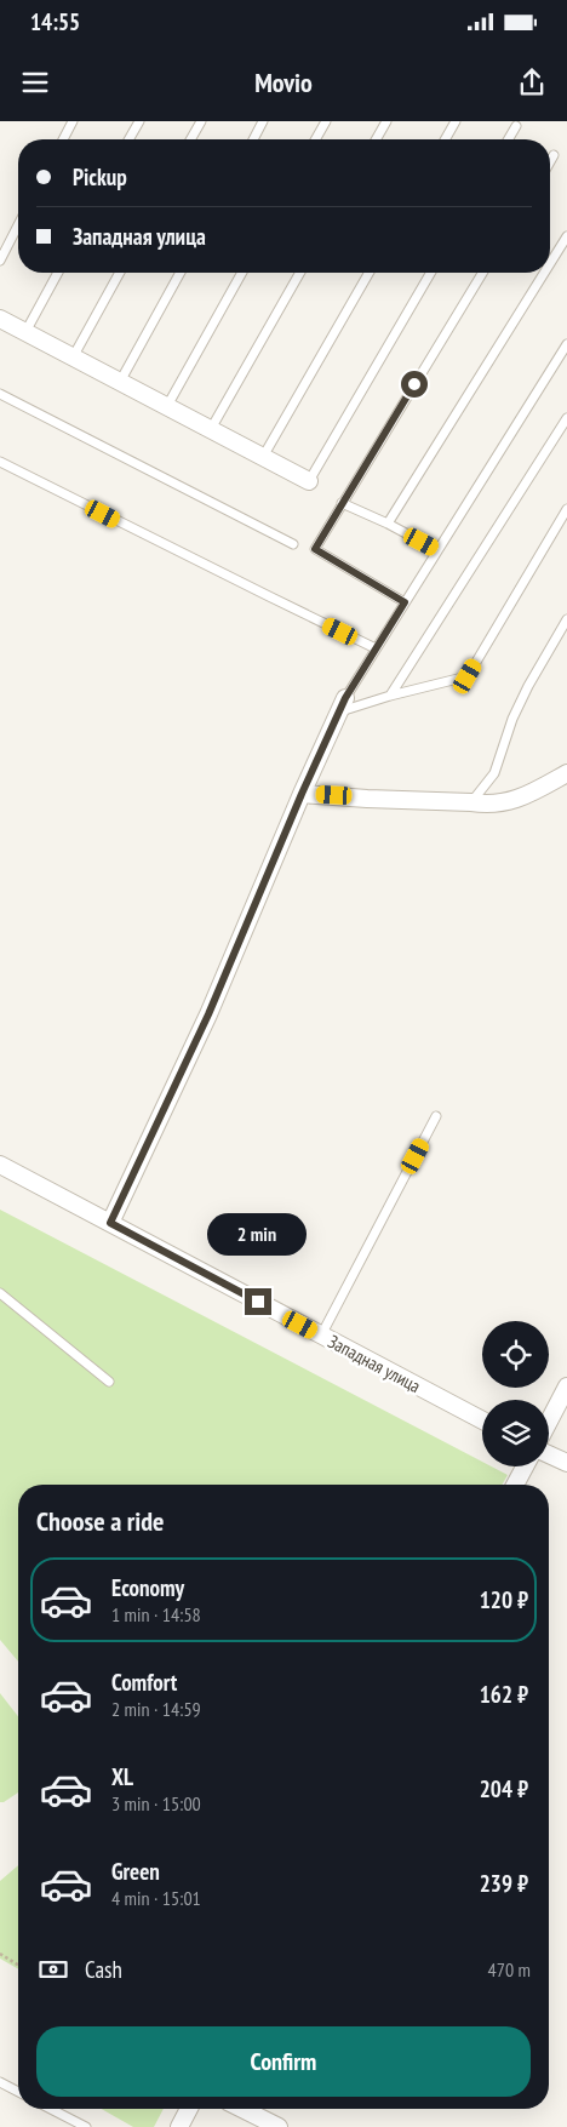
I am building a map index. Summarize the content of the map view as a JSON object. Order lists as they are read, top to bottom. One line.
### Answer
{"streets":{"street":["Западная улица"]},"page":{"status":"14:55","header":"Movio","banner":["Pickup","Западная улица"],"bubble":"2 min","heading":"Choose a ride","list":[{"name":"Economy","note":"1 min · 14:58","value":"120 ₽"},{"name":"Comfort","note":"2 min · 14:59","value":"162 ₽"},{"name":"XL","note":"3 min · 15:00","value":"204 ₽"},{"name":"Green","note":"4 min · 15:01","value":"239 ₽"}],"pay":["Cash","470 m"],"buttons":"Confirm"}}
